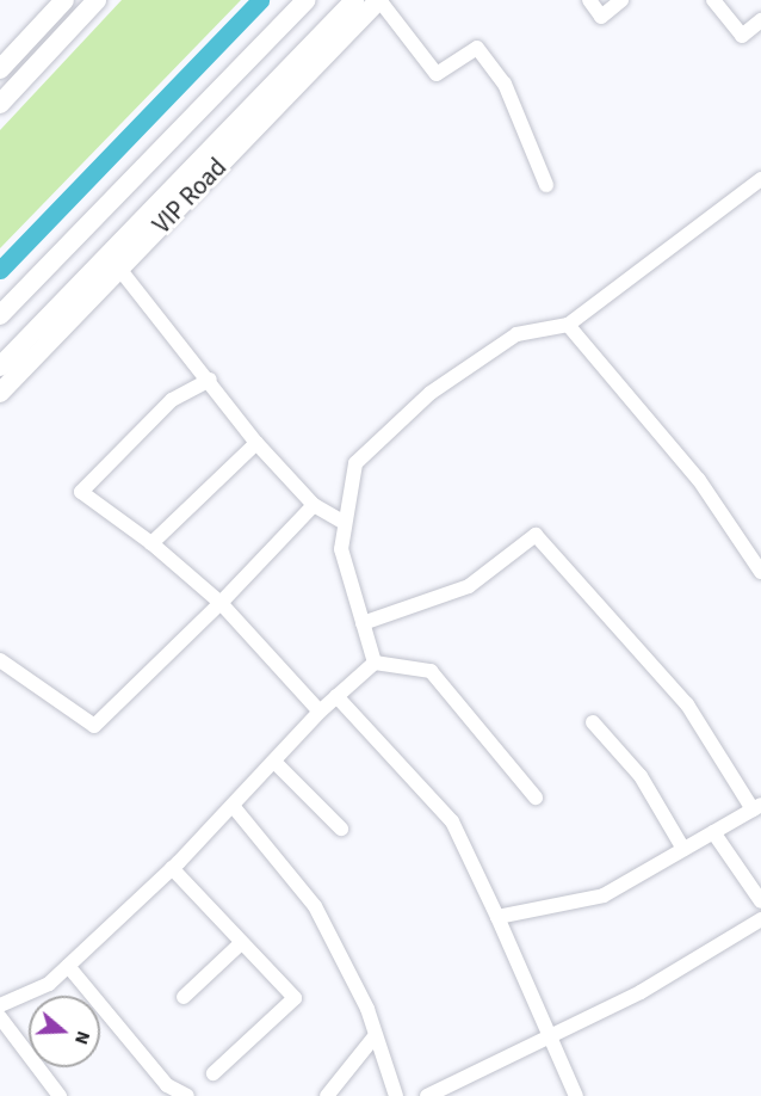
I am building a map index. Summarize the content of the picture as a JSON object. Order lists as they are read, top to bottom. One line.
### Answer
{"streets":{"main road":["VIP Road"]},"north":"right"}
